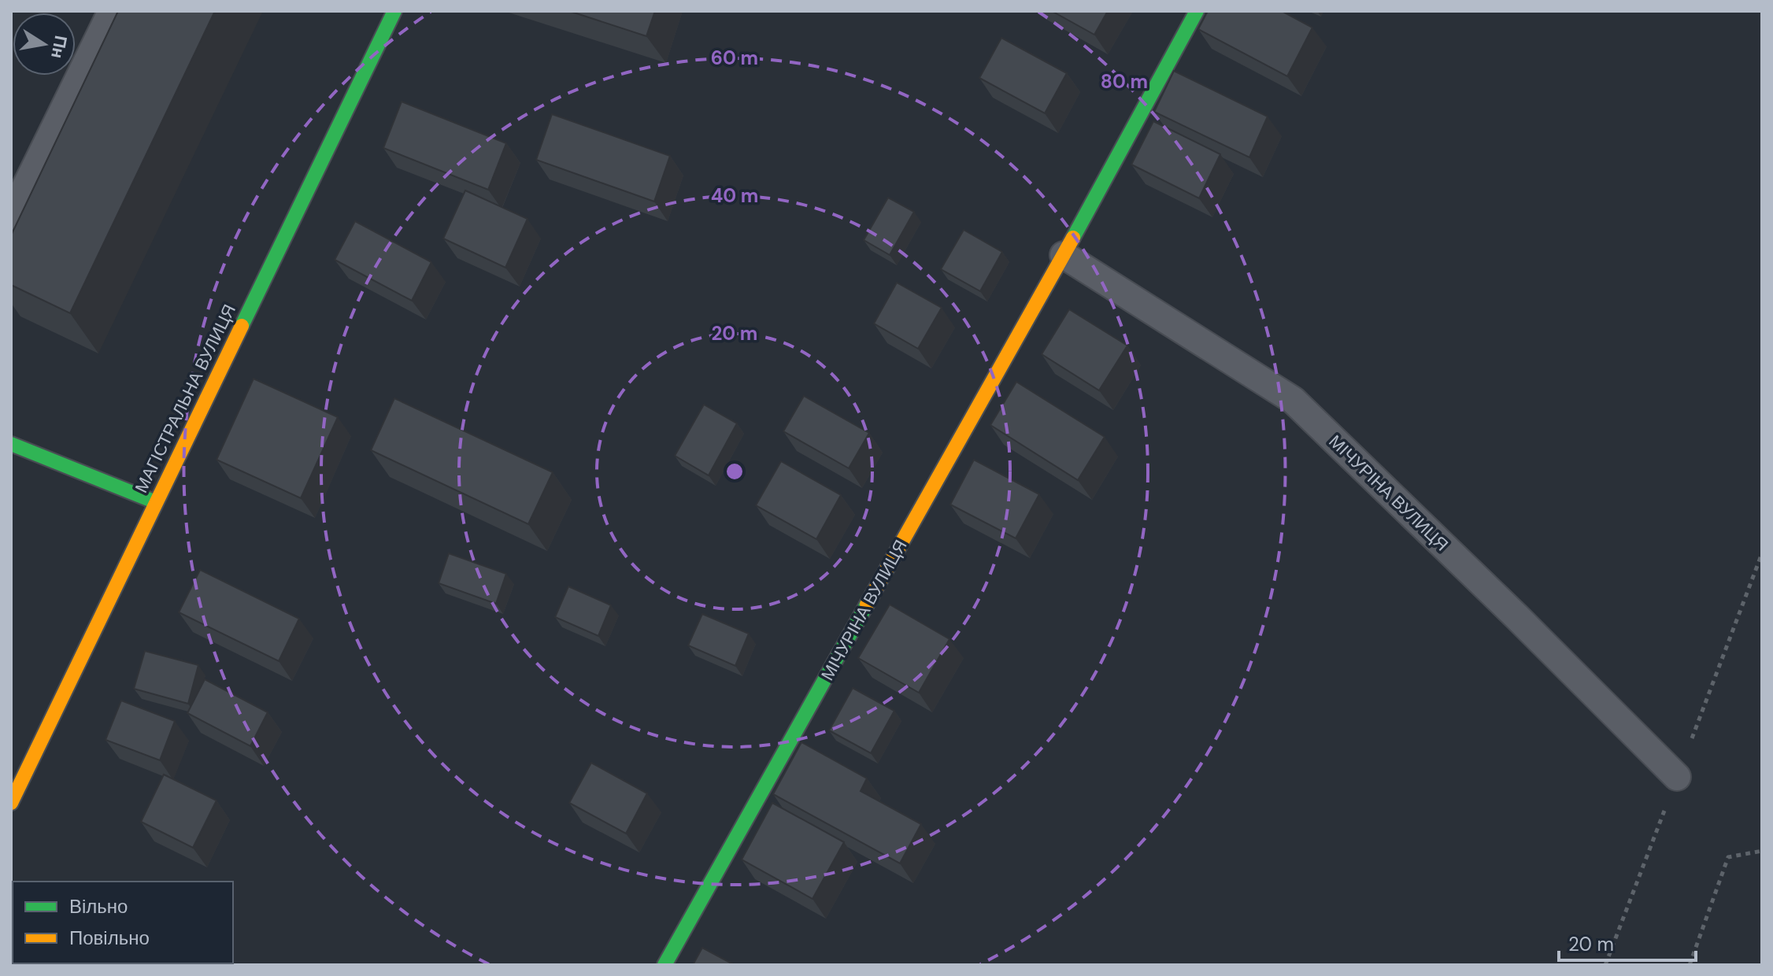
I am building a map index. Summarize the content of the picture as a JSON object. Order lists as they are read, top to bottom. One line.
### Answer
{"streets":{"street":["МАГІСТРАЛЬНА ВУЛИЦЯ","МІЧУРІНА ВУЛИЦЯ"]},"legend":["Вільно","Повільно"],"scale_bar":"20 m","north":"right","rings":["60 m","80 m","40 m","20 m"]}
